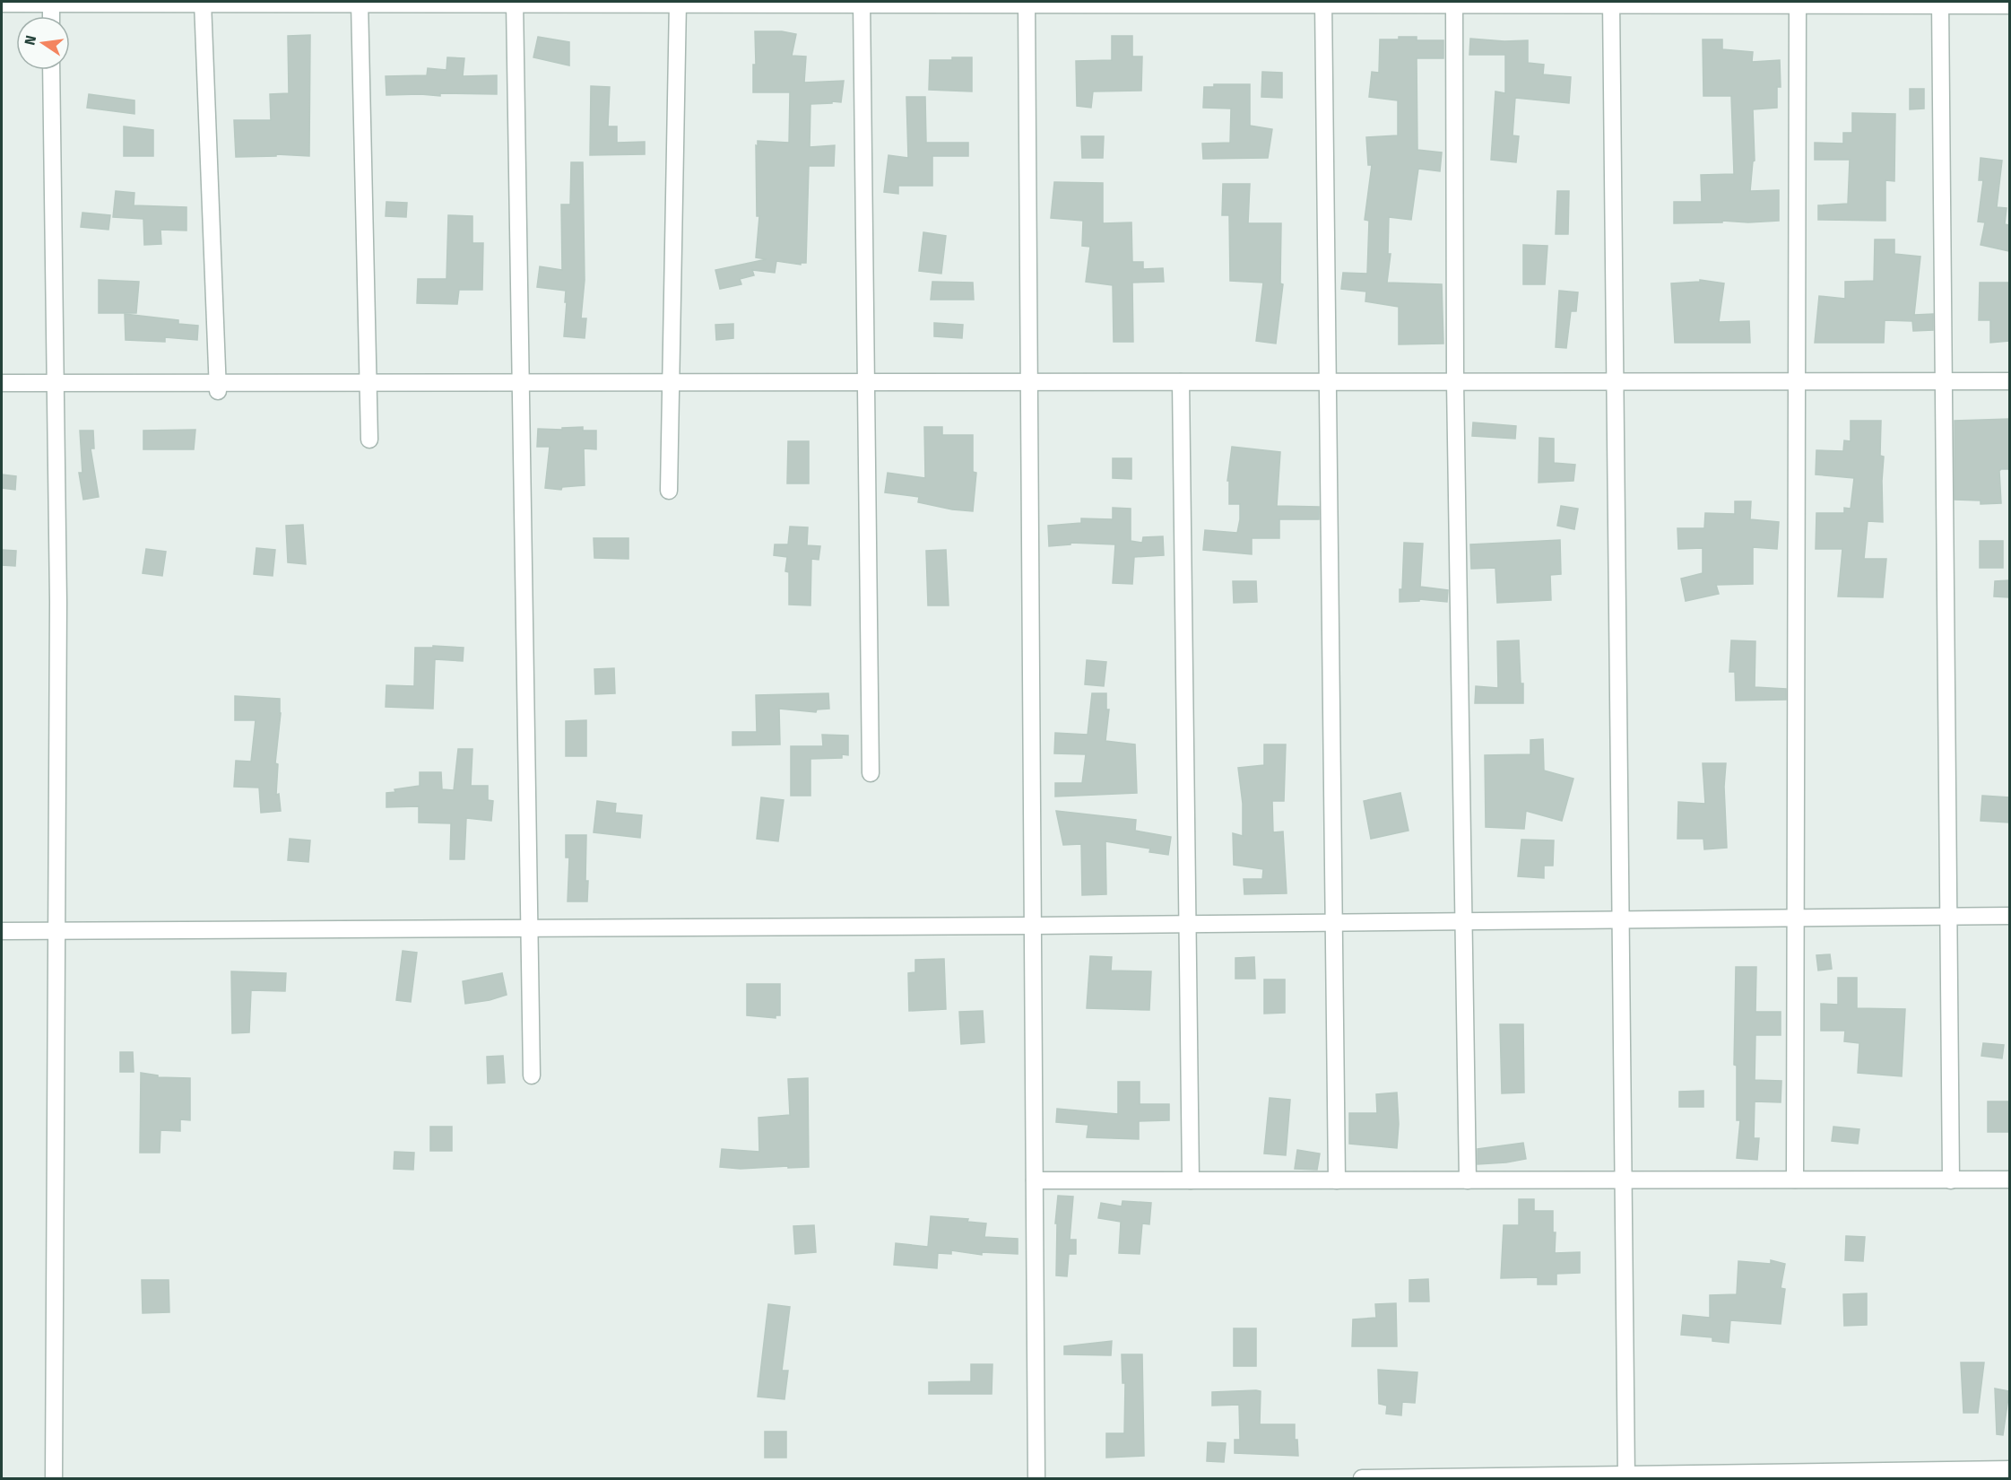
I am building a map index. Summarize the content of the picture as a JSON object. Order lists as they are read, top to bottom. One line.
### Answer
{"north":"left"}
